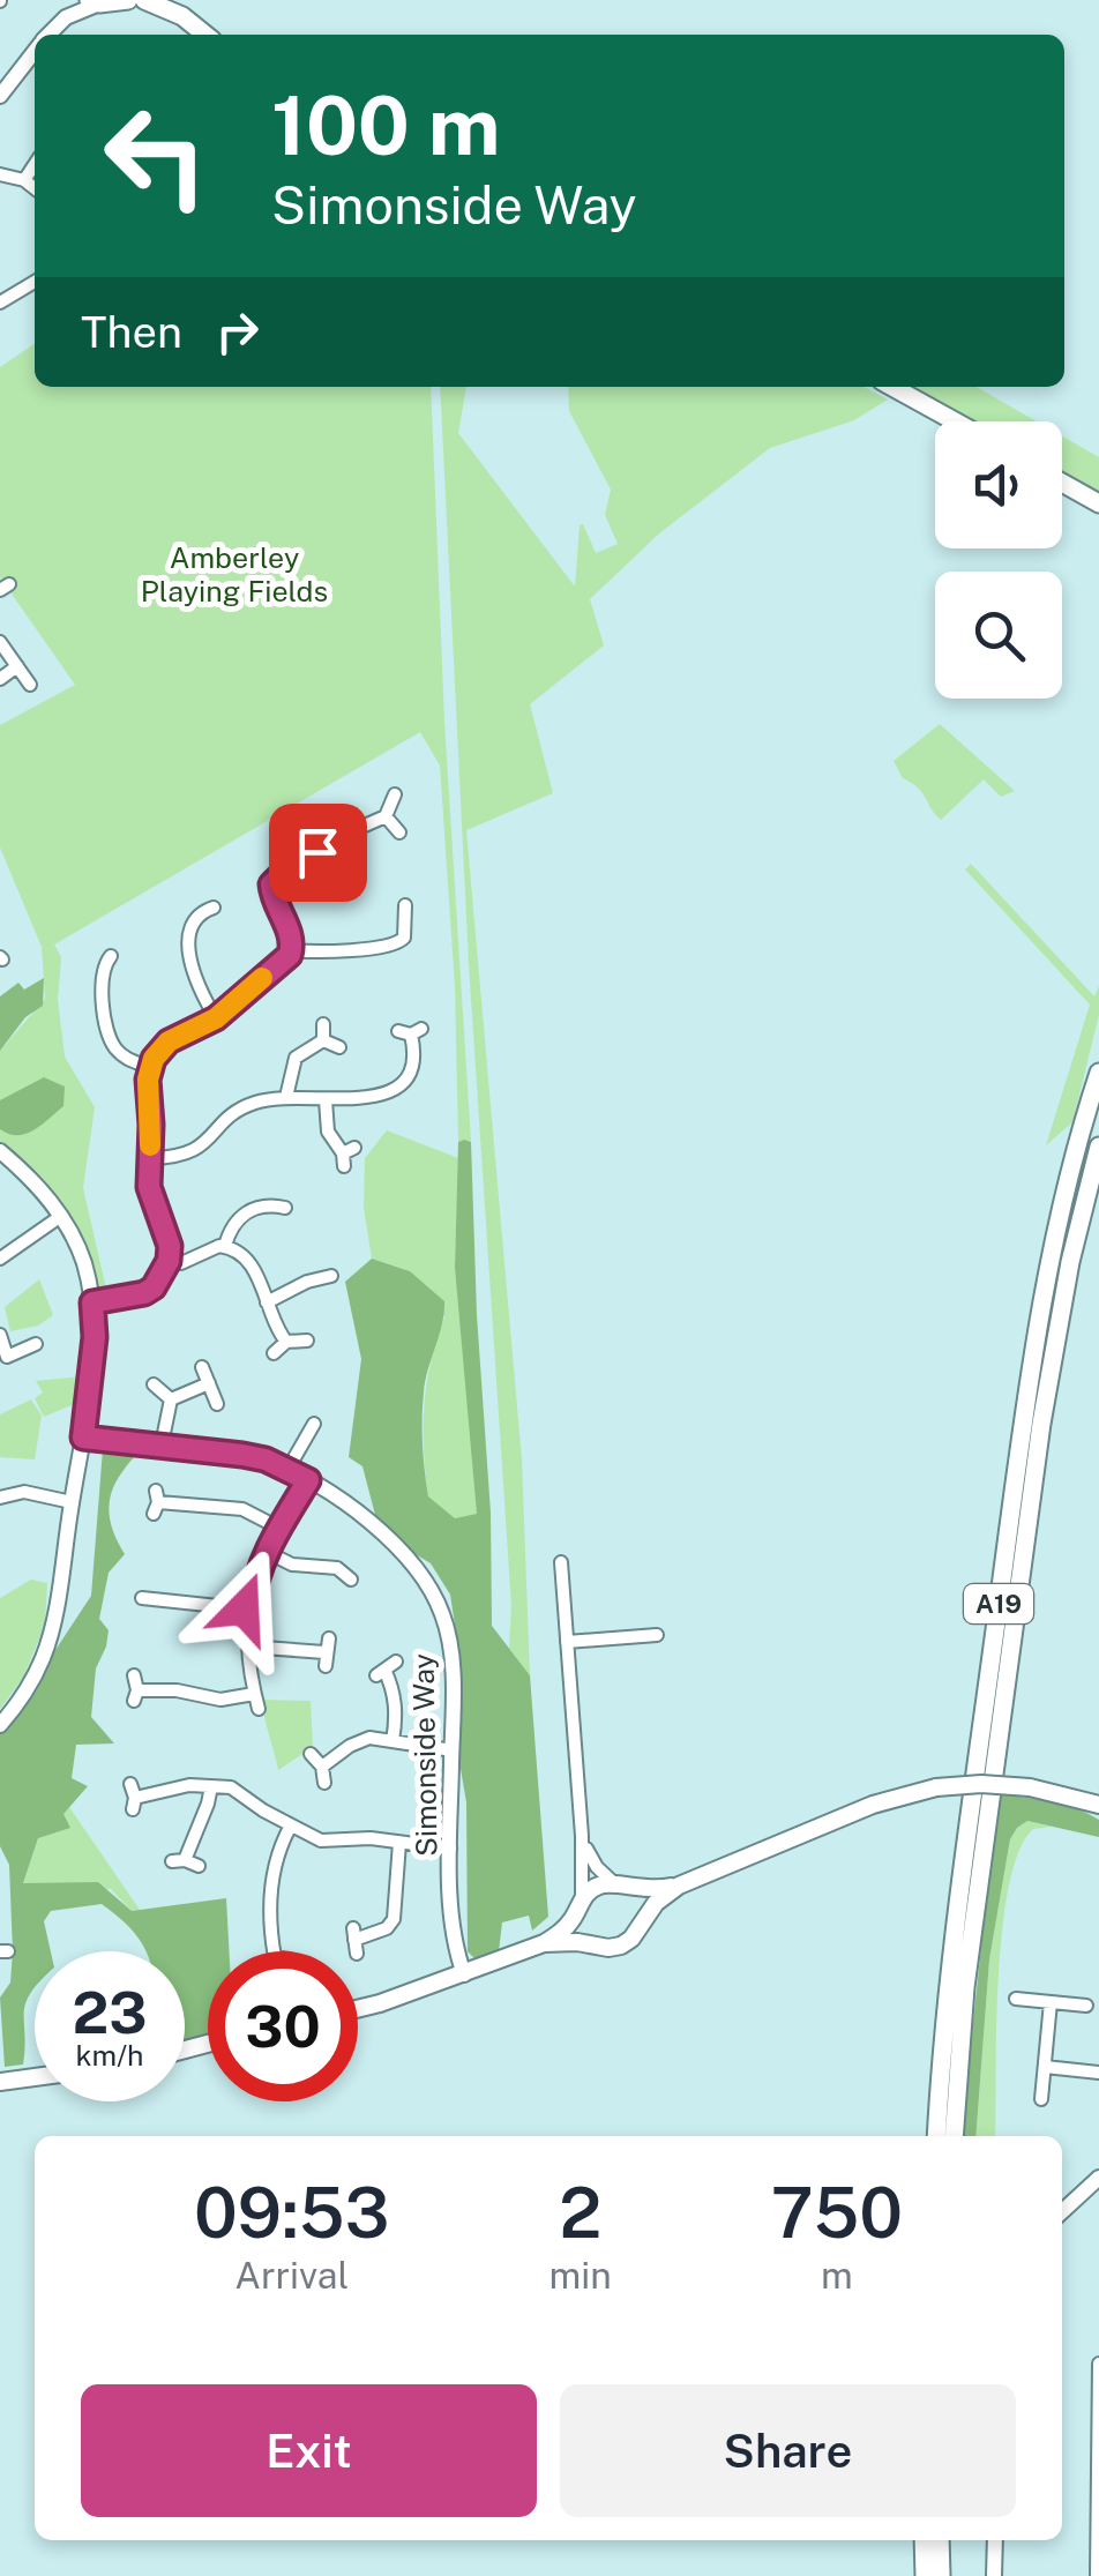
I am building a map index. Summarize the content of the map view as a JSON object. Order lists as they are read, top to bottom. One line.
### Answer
{"streets":{"main road":["A19"],"street":["Simonside Way"]},"parks":["Amberley Playing Fields"],"page":{"turn":["100 m","Simonside Way"],"then":"Then","speed":"23 km/h","limit":"30","eta":["09:53","Arrival","2","min","750","m"],"buttons":["Exit","Share"]}}
